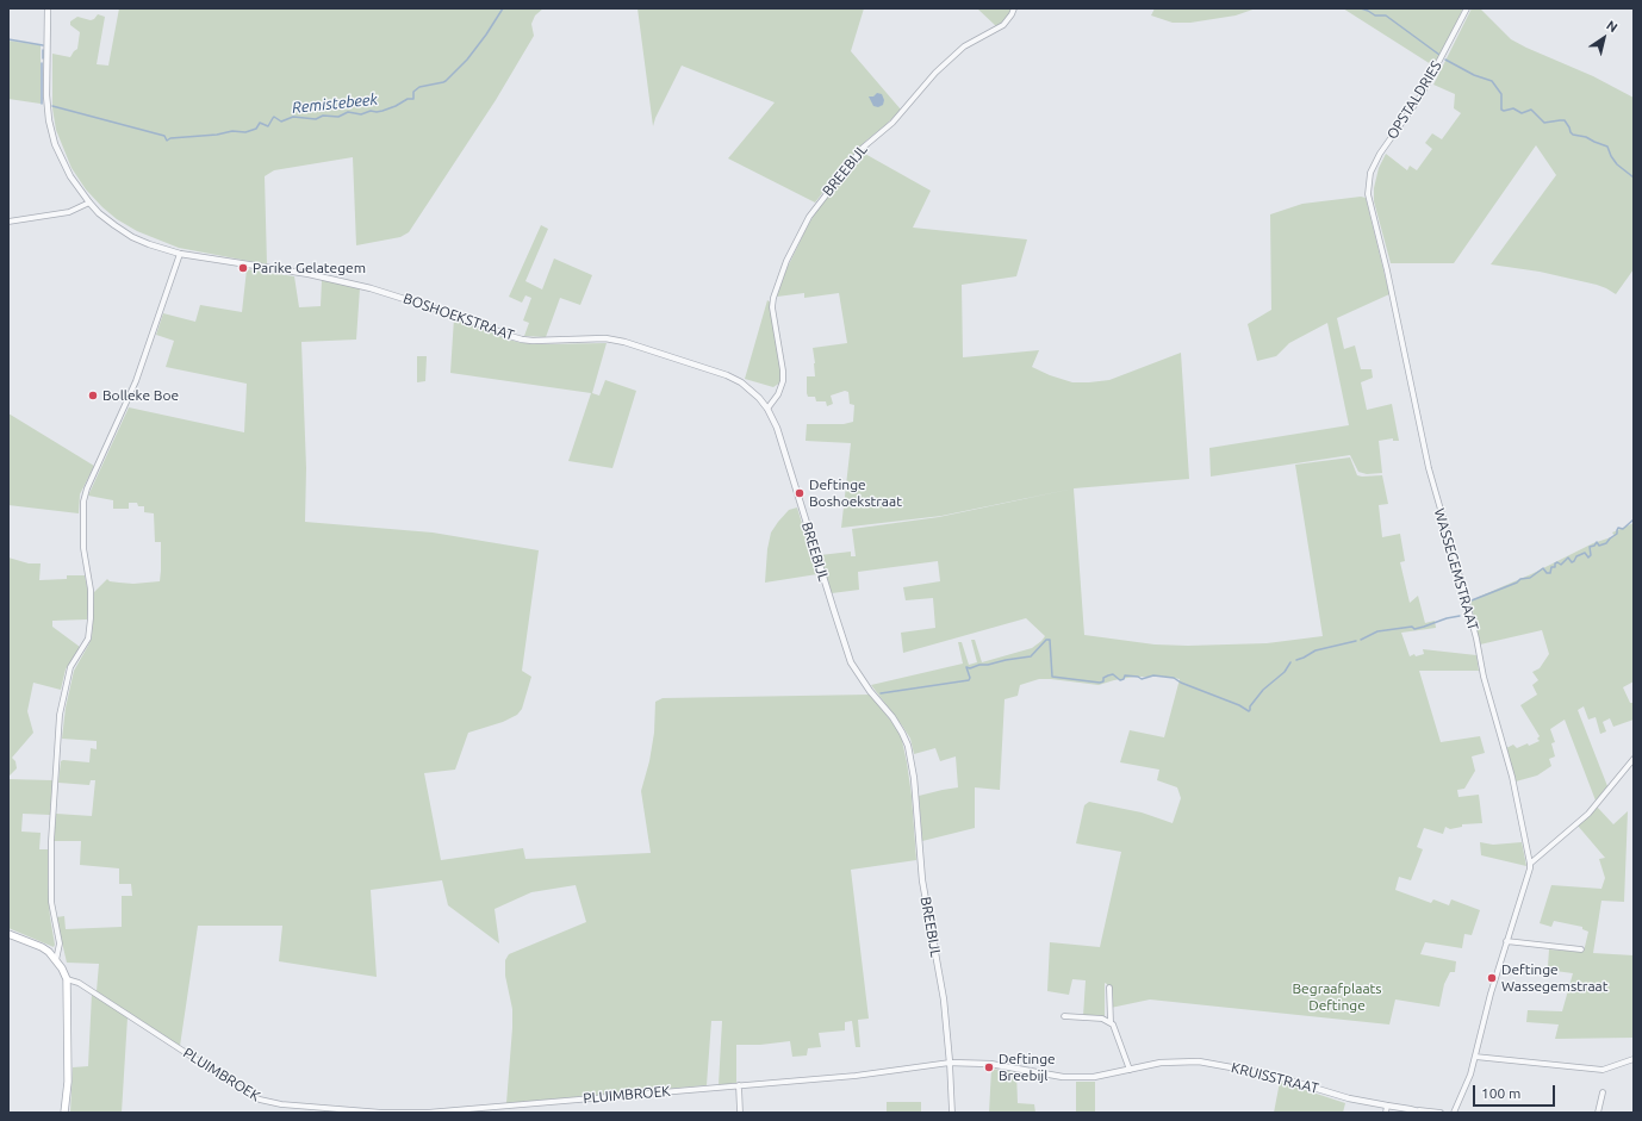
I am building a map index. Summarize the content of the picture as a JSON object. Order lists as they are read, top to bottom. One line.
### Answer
{"streets":{"street":["OPSTALDRIES","BREEBIJL","BOSHOEKSTRAAT","WASSEGEMSTRAAT","PLUIMBROEK","KRUISSTRAAT"]},"crossings":[["OPSTALDRIES","WASSEGEMSTRAAT"],["BREEBIJL","BOSHOEKSTRAAT"],["BREEBIJL","PLUIMBROEK"],["BREEBIJL","KRUISSTRAAT"],["PLUIMBROEK","KRUISSTRAAT"]],"water":["Remistebeek"],"parks":["Begraafplaats Deftinge"],"places":["Parike Gelategem","Bolleke Boe","Deftinge Boshoekstraat","Deftinge Wassegemstraat","Deftinge Breebijl"],"scale_bar":"100 m","north":"top right"}
